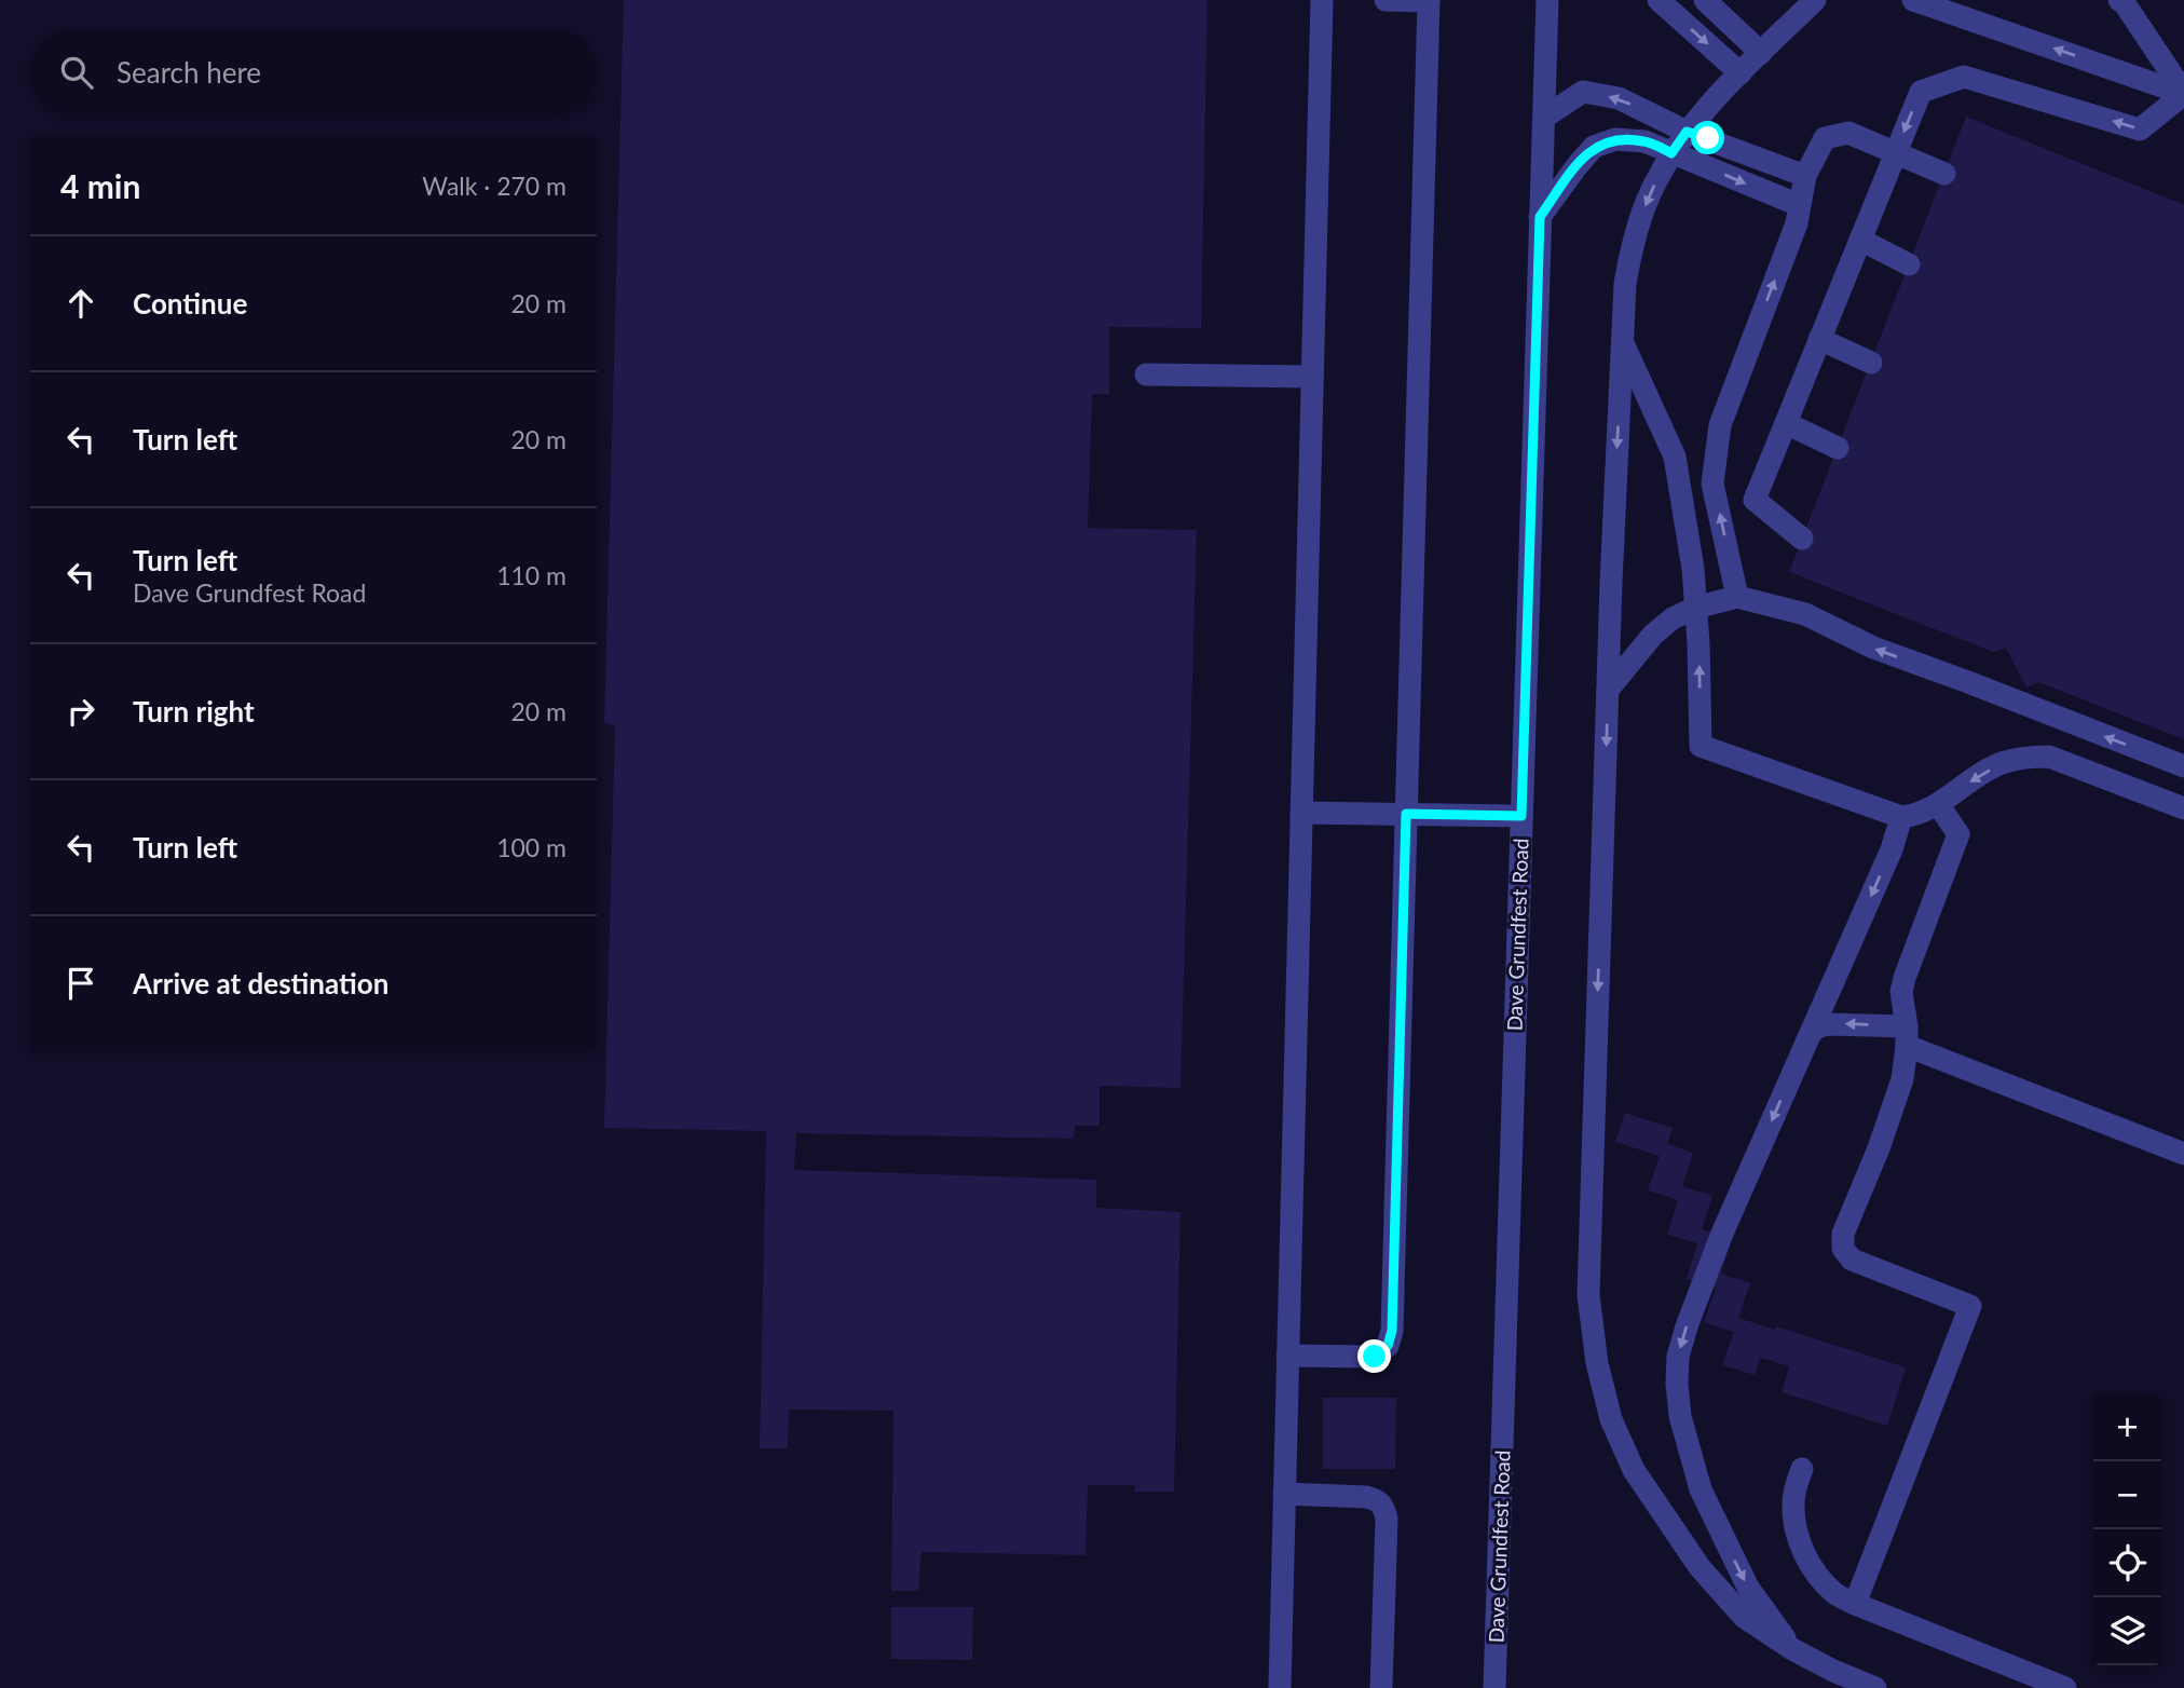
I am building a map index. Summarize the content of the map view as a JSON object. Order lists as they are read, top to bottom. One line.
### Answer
{"streets":{"street":["Dave Grundfest Road"]},"page":{"search":"Search here","heading":["4 min","Walk · 270 m"],"list":[["Continue","20 m"],["Turn left","20 m"],["Turn left","Dave Grundfest Road","110 m"],["Turn right","20 m"],["Turn left","100 m"],"Arrive at destination"],"map_buttons":["+","−"]}}
